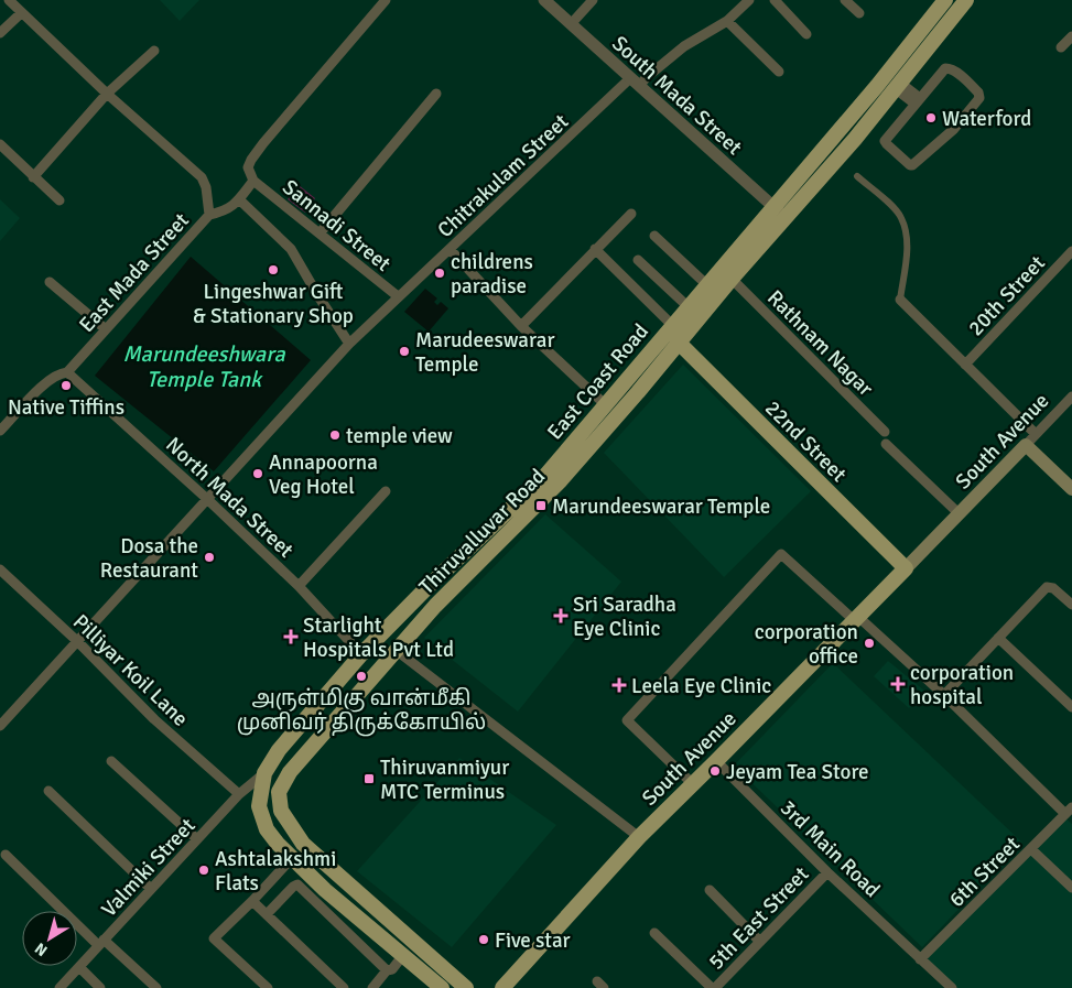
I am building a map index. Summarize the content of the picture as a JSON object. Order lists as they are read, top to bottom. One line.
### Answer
{"streets":{"main road":["East Coast Road","22nd Street","South Avenue","Thiruvalluvar Road"],"street":["South Mada Street","Chitrakulam Street","Sannadi Street","East Mada Street","20th Street","Rathnam Nagar","North Mada Street","Pilliyar Koil Lane","3rd Main Road","Valmiki Street","6th Street","5th East Street"]},"crossings":[["South Mada Street","Chitrakulam Street"],["South Mada Street","East Coast Road"],["Chitrakulam Street","Sannadi Street"],["Chitrakulam Street","North Mada Street"],["Chitrakulam Street","Pilliyar Koil Lane"],["Sannadi Street","East Mada Street"],["East Mada Street","North Mada Street"],["Rathnam Nagar","East Coast Road"],["East Coast Road","22nd Street"],["East Coast Road","North Mada Street"],["East Coast Road","Thiruvalluvar Road"],["East Coast Road","Valmiki Street"],["22nd Street","South Avenue"],["22nd Street","Thiruvalluvar Road"],["South Avenue","3rd Main Road"],["Pilliyar Koil Lane","Valmiki Street"],["3rd Main Road","6th Street"],["3rd Main Road","5th East Street"]],"water":["Marundeeshwara Temple Tank"],"places":{"other":["Waterford","Lingeshwar Gift & Stationary Shop","childrens paradise","Marudeeswarar Temple","Native Tiffins","temple view","Annapoorna Veg Hotel","Dosa the Restaurant","corporation office","அருள்மிகு வான்மீகி முனிவர் திருக்கோயில்","Jeyam Tea Store","Ashtalakshmi Flats","Five star"],"transit":["Marundeeswarar Temple","Thiruvanmiyur MTC Terminus"],"health":["Sri Saradha Eye Clinic","Starlight Hospitals Pvt Ltd","corporation hospital","Leela Eye Clinic"]},"north":"bottom left"}
